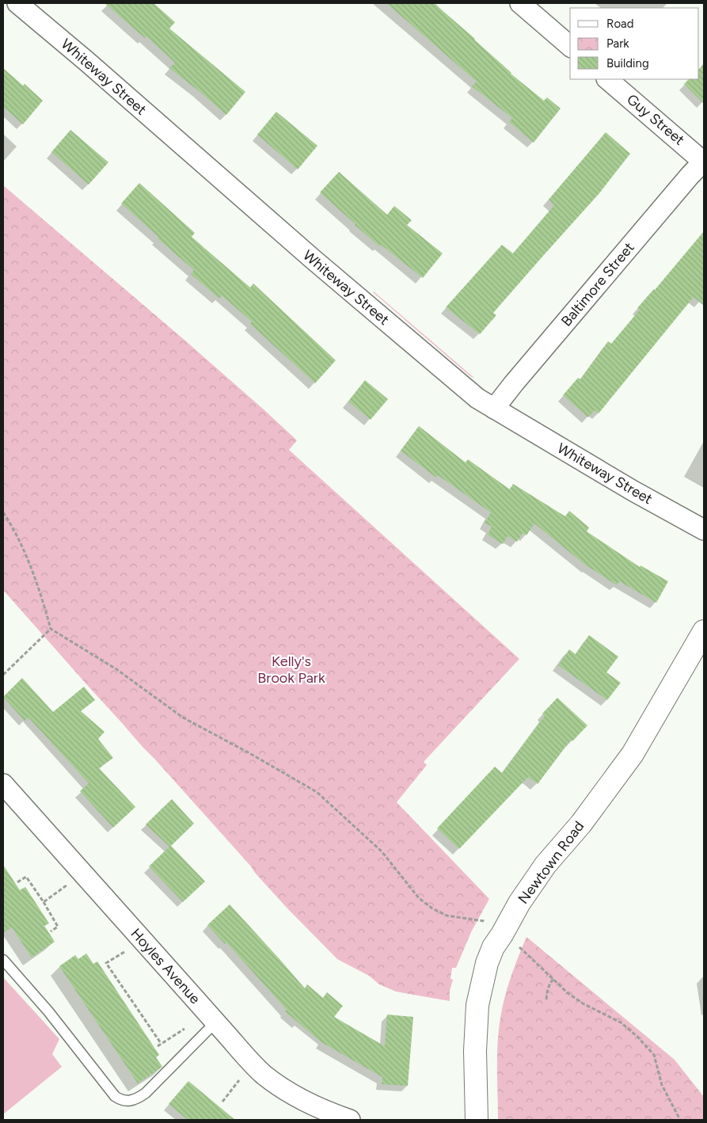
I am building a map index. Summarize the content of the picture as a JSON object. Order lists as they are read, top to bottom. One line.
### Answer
{"streets":{"street":["Whiteway Street","Guy Street","Baltimore Street","Newtown Road","Hoyles Avenue"]},"crossings":[["Whiteway Street","Baltimore Street"],["Guy Street","Baltimore Street"]],"parks":["Kelly's Brook Park"],"legend":["Road","Park","Building"]}
